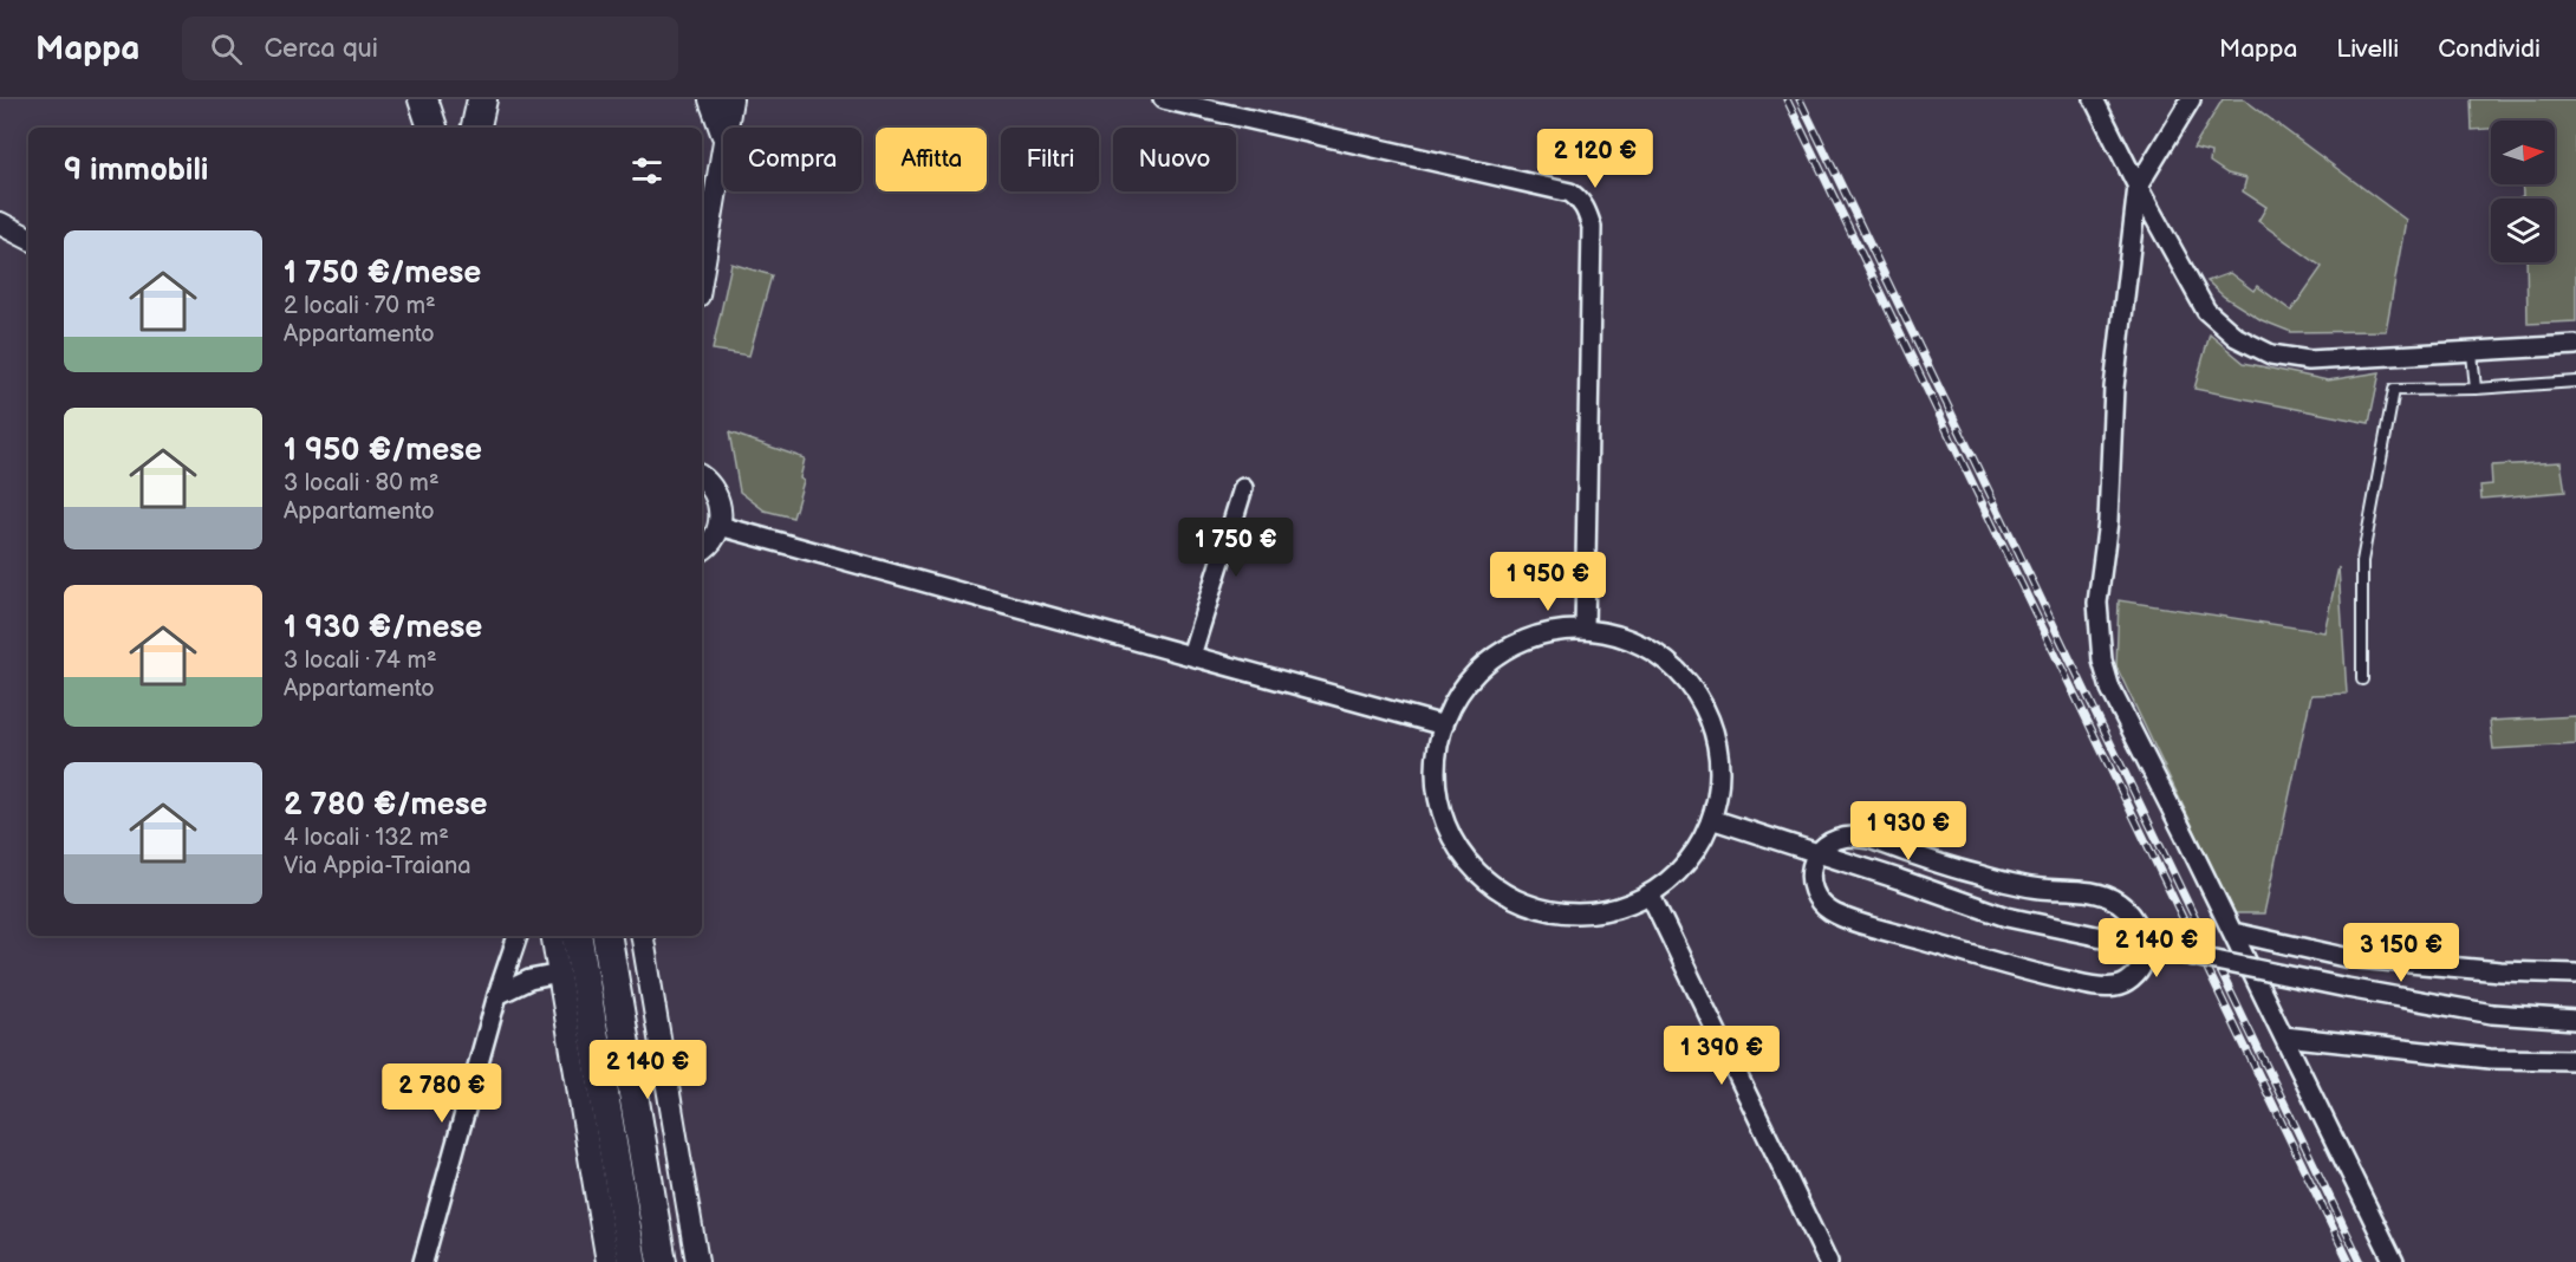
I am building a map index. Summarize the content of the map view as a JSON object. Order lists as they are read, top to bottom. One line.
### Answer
{"north":"right","page":{"header":"Mappa","search":"Cerca qui","nav":["Mappa","Livelli","Condividi"],"chip":["Compra","Affitta","Filtri","Nuovo"],"heading":"9 immobili","price":["2 120 €","1 750 €","1 950 €","1 930 €","2 140 €","3 150 €","1 390 €","2 140 €","2 780 €"],"list":[{"name":"1 750 €/mese","note":"2 locali · 70 m² · Appartamento"},{"name":"1 950 €/mese","note":"3 locali · 80 m² · Appartamento"},{"name":"1 930 €/mese","note":"3 locali · 74 m² · Appartamento"},{"name":"2 780 €/mese","note":"4 locali · 132 m² · Via Appia-Traiana"}]}}
